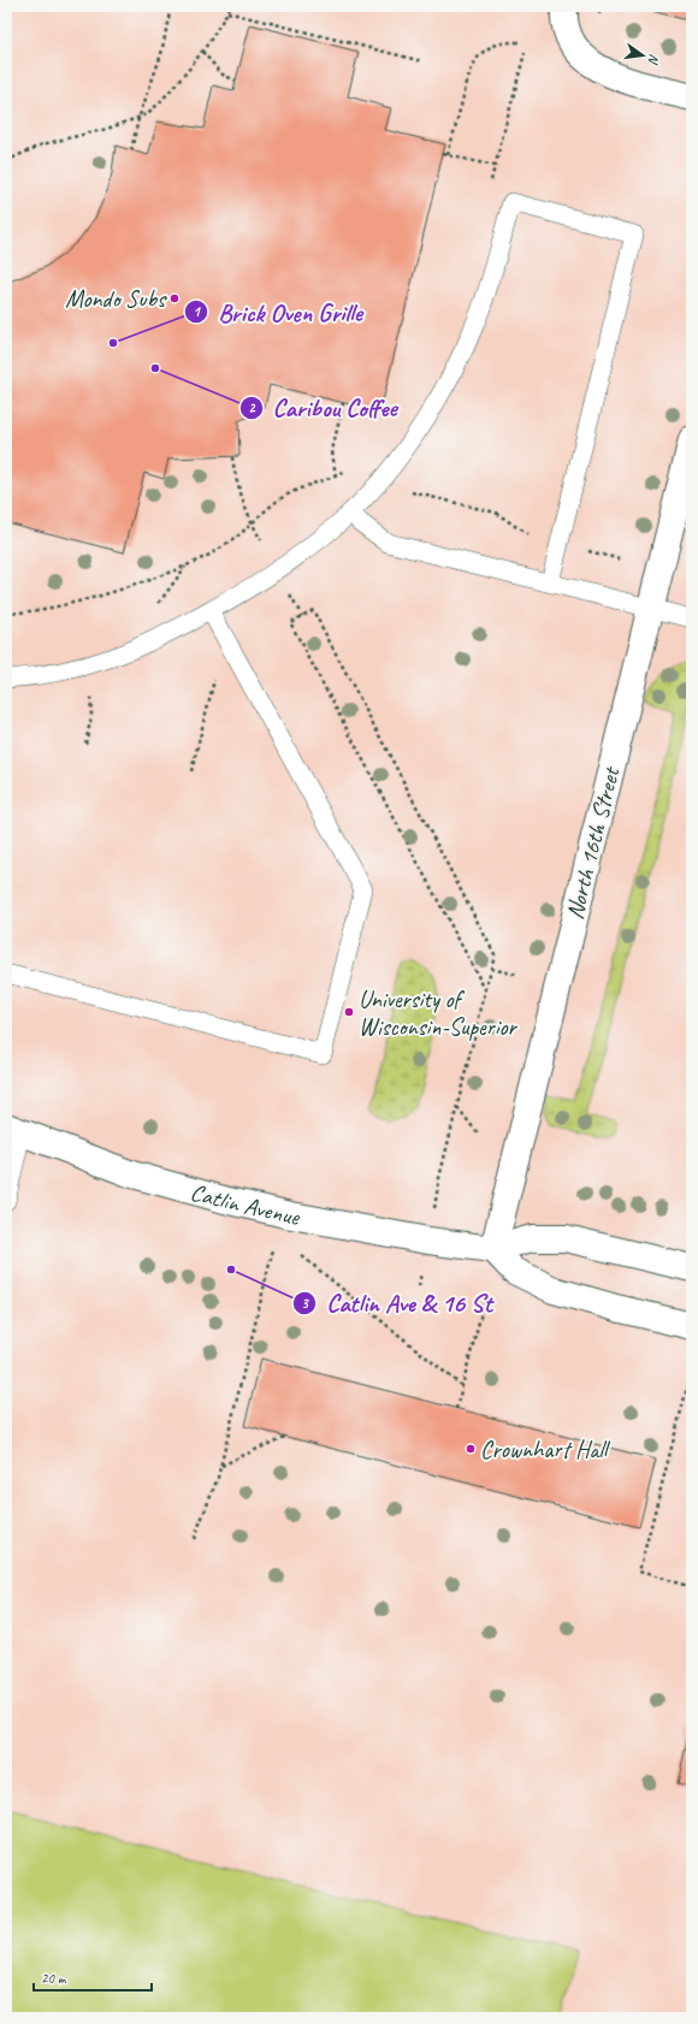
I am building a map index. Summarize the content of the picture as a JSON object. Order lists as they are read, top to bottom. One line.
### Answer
{"streets":{"street":["North 16th Street","Catlin Avenue"]},"crossings":[["North 16th Street","Catlin Avenue"]],"places":["Mondo Subs","Brick Oven Grille","Caribou Coffee","University of Wisconsin-Superior","Catlin Ave & 16 St","Crownhart Hall"],"scale_bar":"20 m","north":"right"}
